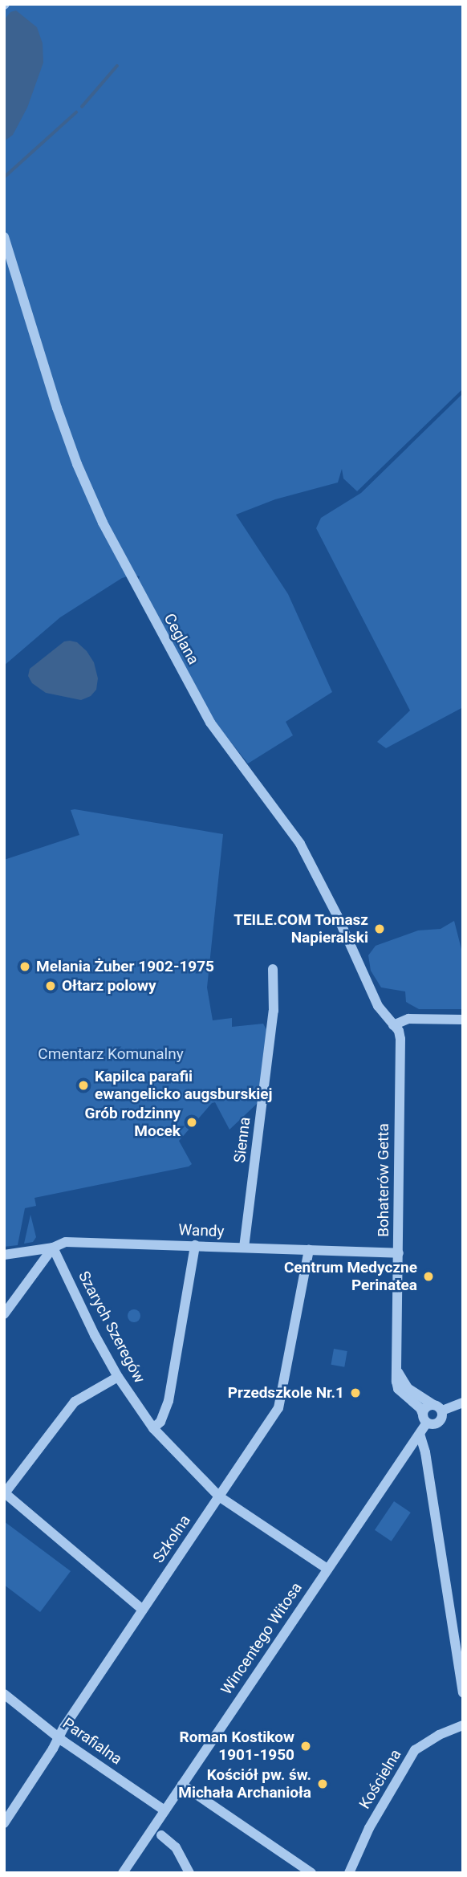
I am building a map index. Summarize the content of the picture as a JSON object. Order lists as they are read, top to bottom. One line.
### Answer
{"streets":{"street":["Ceglana","Sienna","Bohaterów Getta","Wandy","Szarych Szeregów","Szkolna","Wincentego Witosa","Parafialna","Kościelna"]},"crossings":[["Ceglana","Bohaterów Getta"],["Sienna","Wandy"],["Bohaterów Getta","Wandy"],["Bohaterów Getta","Wincentego Witosa"],["Wandy","Szarych Szeregów"],["Wandy","Szkolna"],["Szarych Szeregów","Szkolna"],["Szarych Szeregów","Wincentego Witosa"],["Szkolna","Parafialna"],["Wincentego Witosa","Parafialna"]],"parks":["Cmentarz Komunalny"],"places":["TEILE.COM Tomasz Napieralski","Melania Żuber 1902-1975","Ołtarz polowy","Kapilca parafii ewangelicko augsburskiej","Grób rodzinny Mocek","Centrum Medyczne Perinatea","Przedszkole Nr.1","Roman Kostikow 1901-1950","Kościół pw. św. Michała Archanioła"]}
